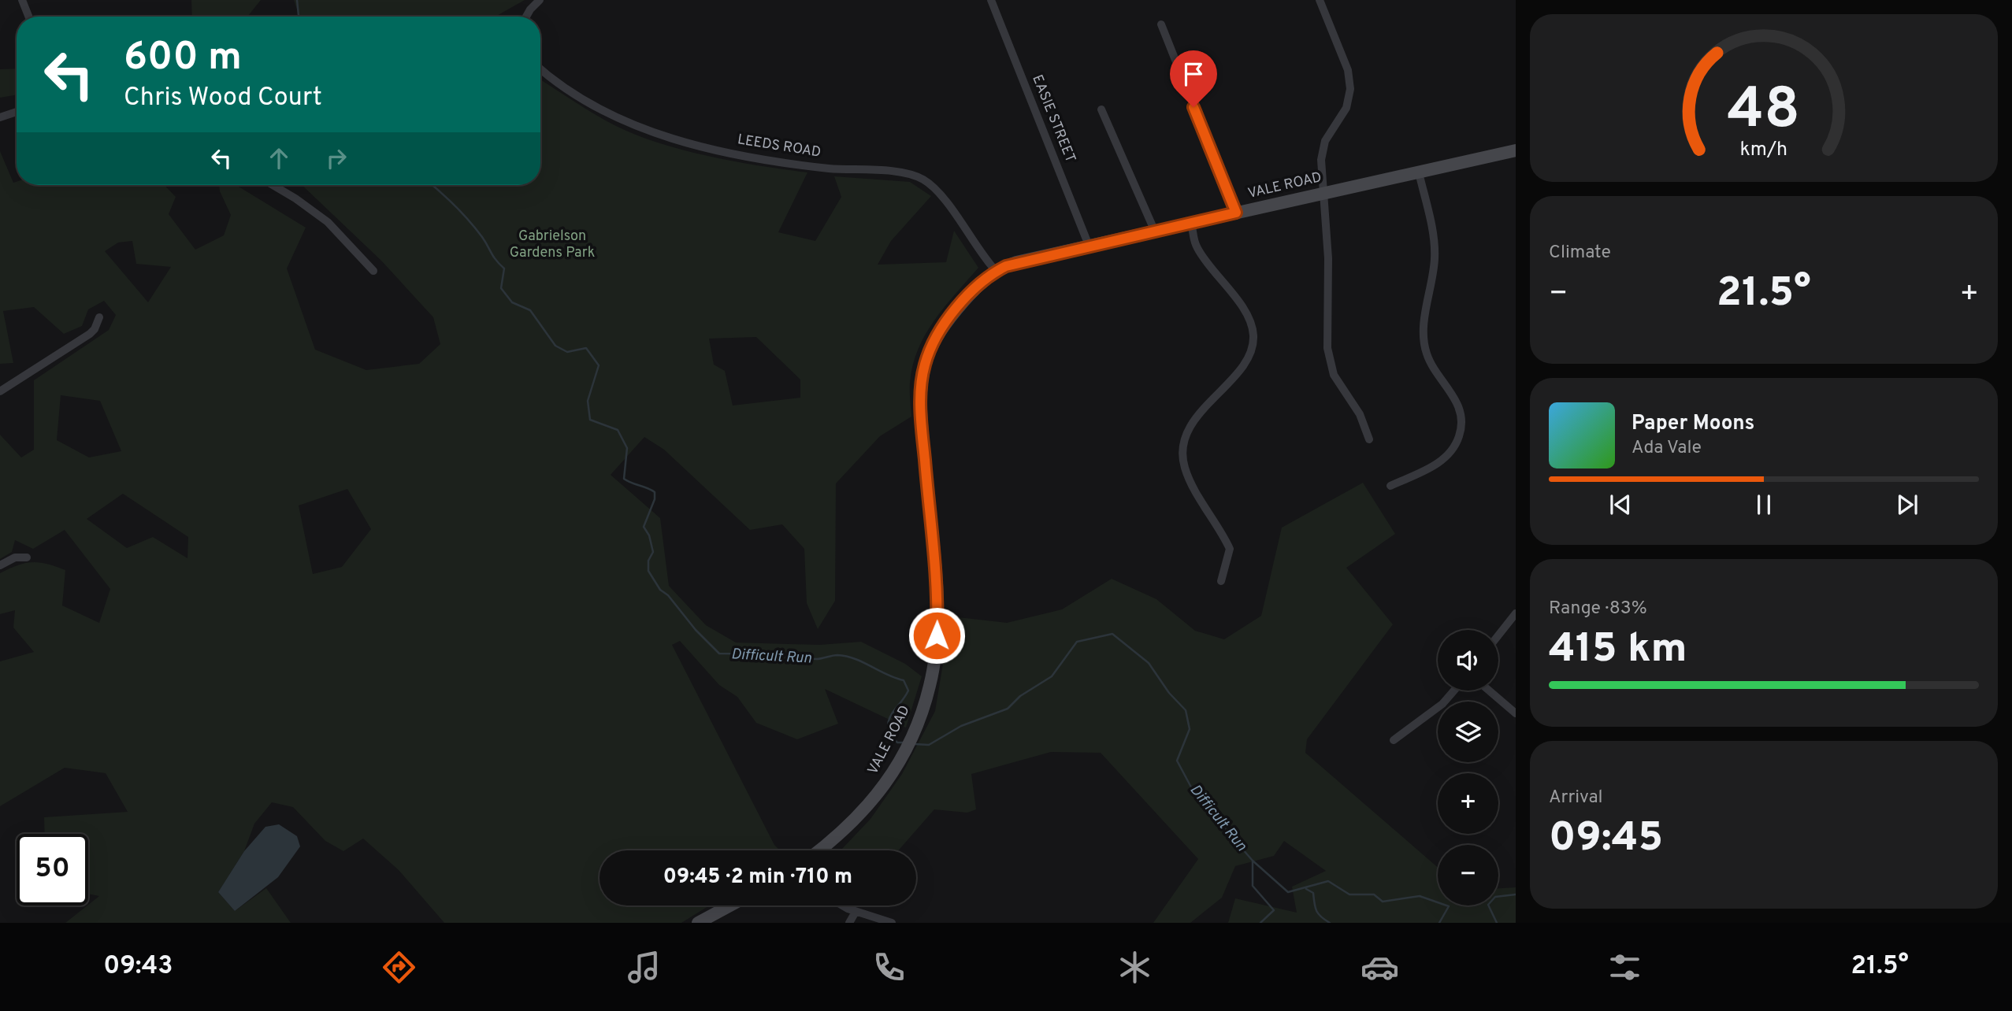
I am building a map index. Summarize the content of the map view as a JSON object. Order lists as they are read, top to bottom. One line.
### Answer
{"streets":{"main road":["VALE ROAD"],"street":["EASIE STREET","LEEDS ROAD"]},"crossings":[["EASIE STREET","VALE ROAD"],["LEEDS ROAD","VALE ROAD"]],"water":["Difficult Run"],"parks":["Gabrielson Gardens Park"],"page":{"turn":["600 m","Chris Wood Court"],"tile":["Climate",["Range · 83%","415 km"],["Arrival","09:45"]],"heat":["−","21.5°","+"],"song":["Paper Moons","Ada Vale"],"map_buttons":["+","−"],"limit":"50","trip":"09:45 · 2 min · 710 m","tabs":["09:43","21.5°"],"gauge":["48","km/h"]}}
